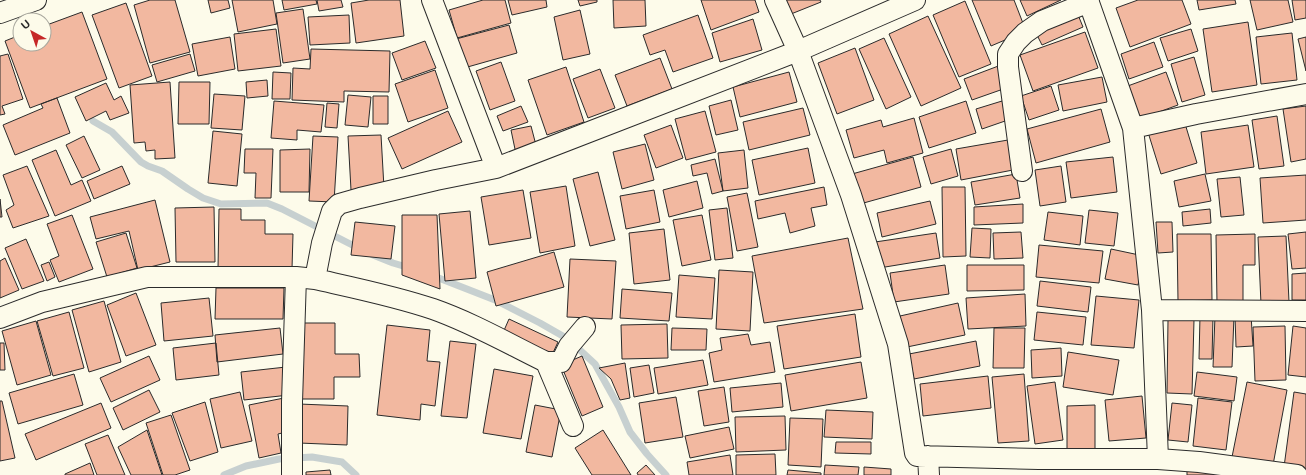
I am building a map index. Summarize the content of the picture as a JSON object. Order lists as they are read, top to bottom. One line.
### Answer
{"north":"top left"}
